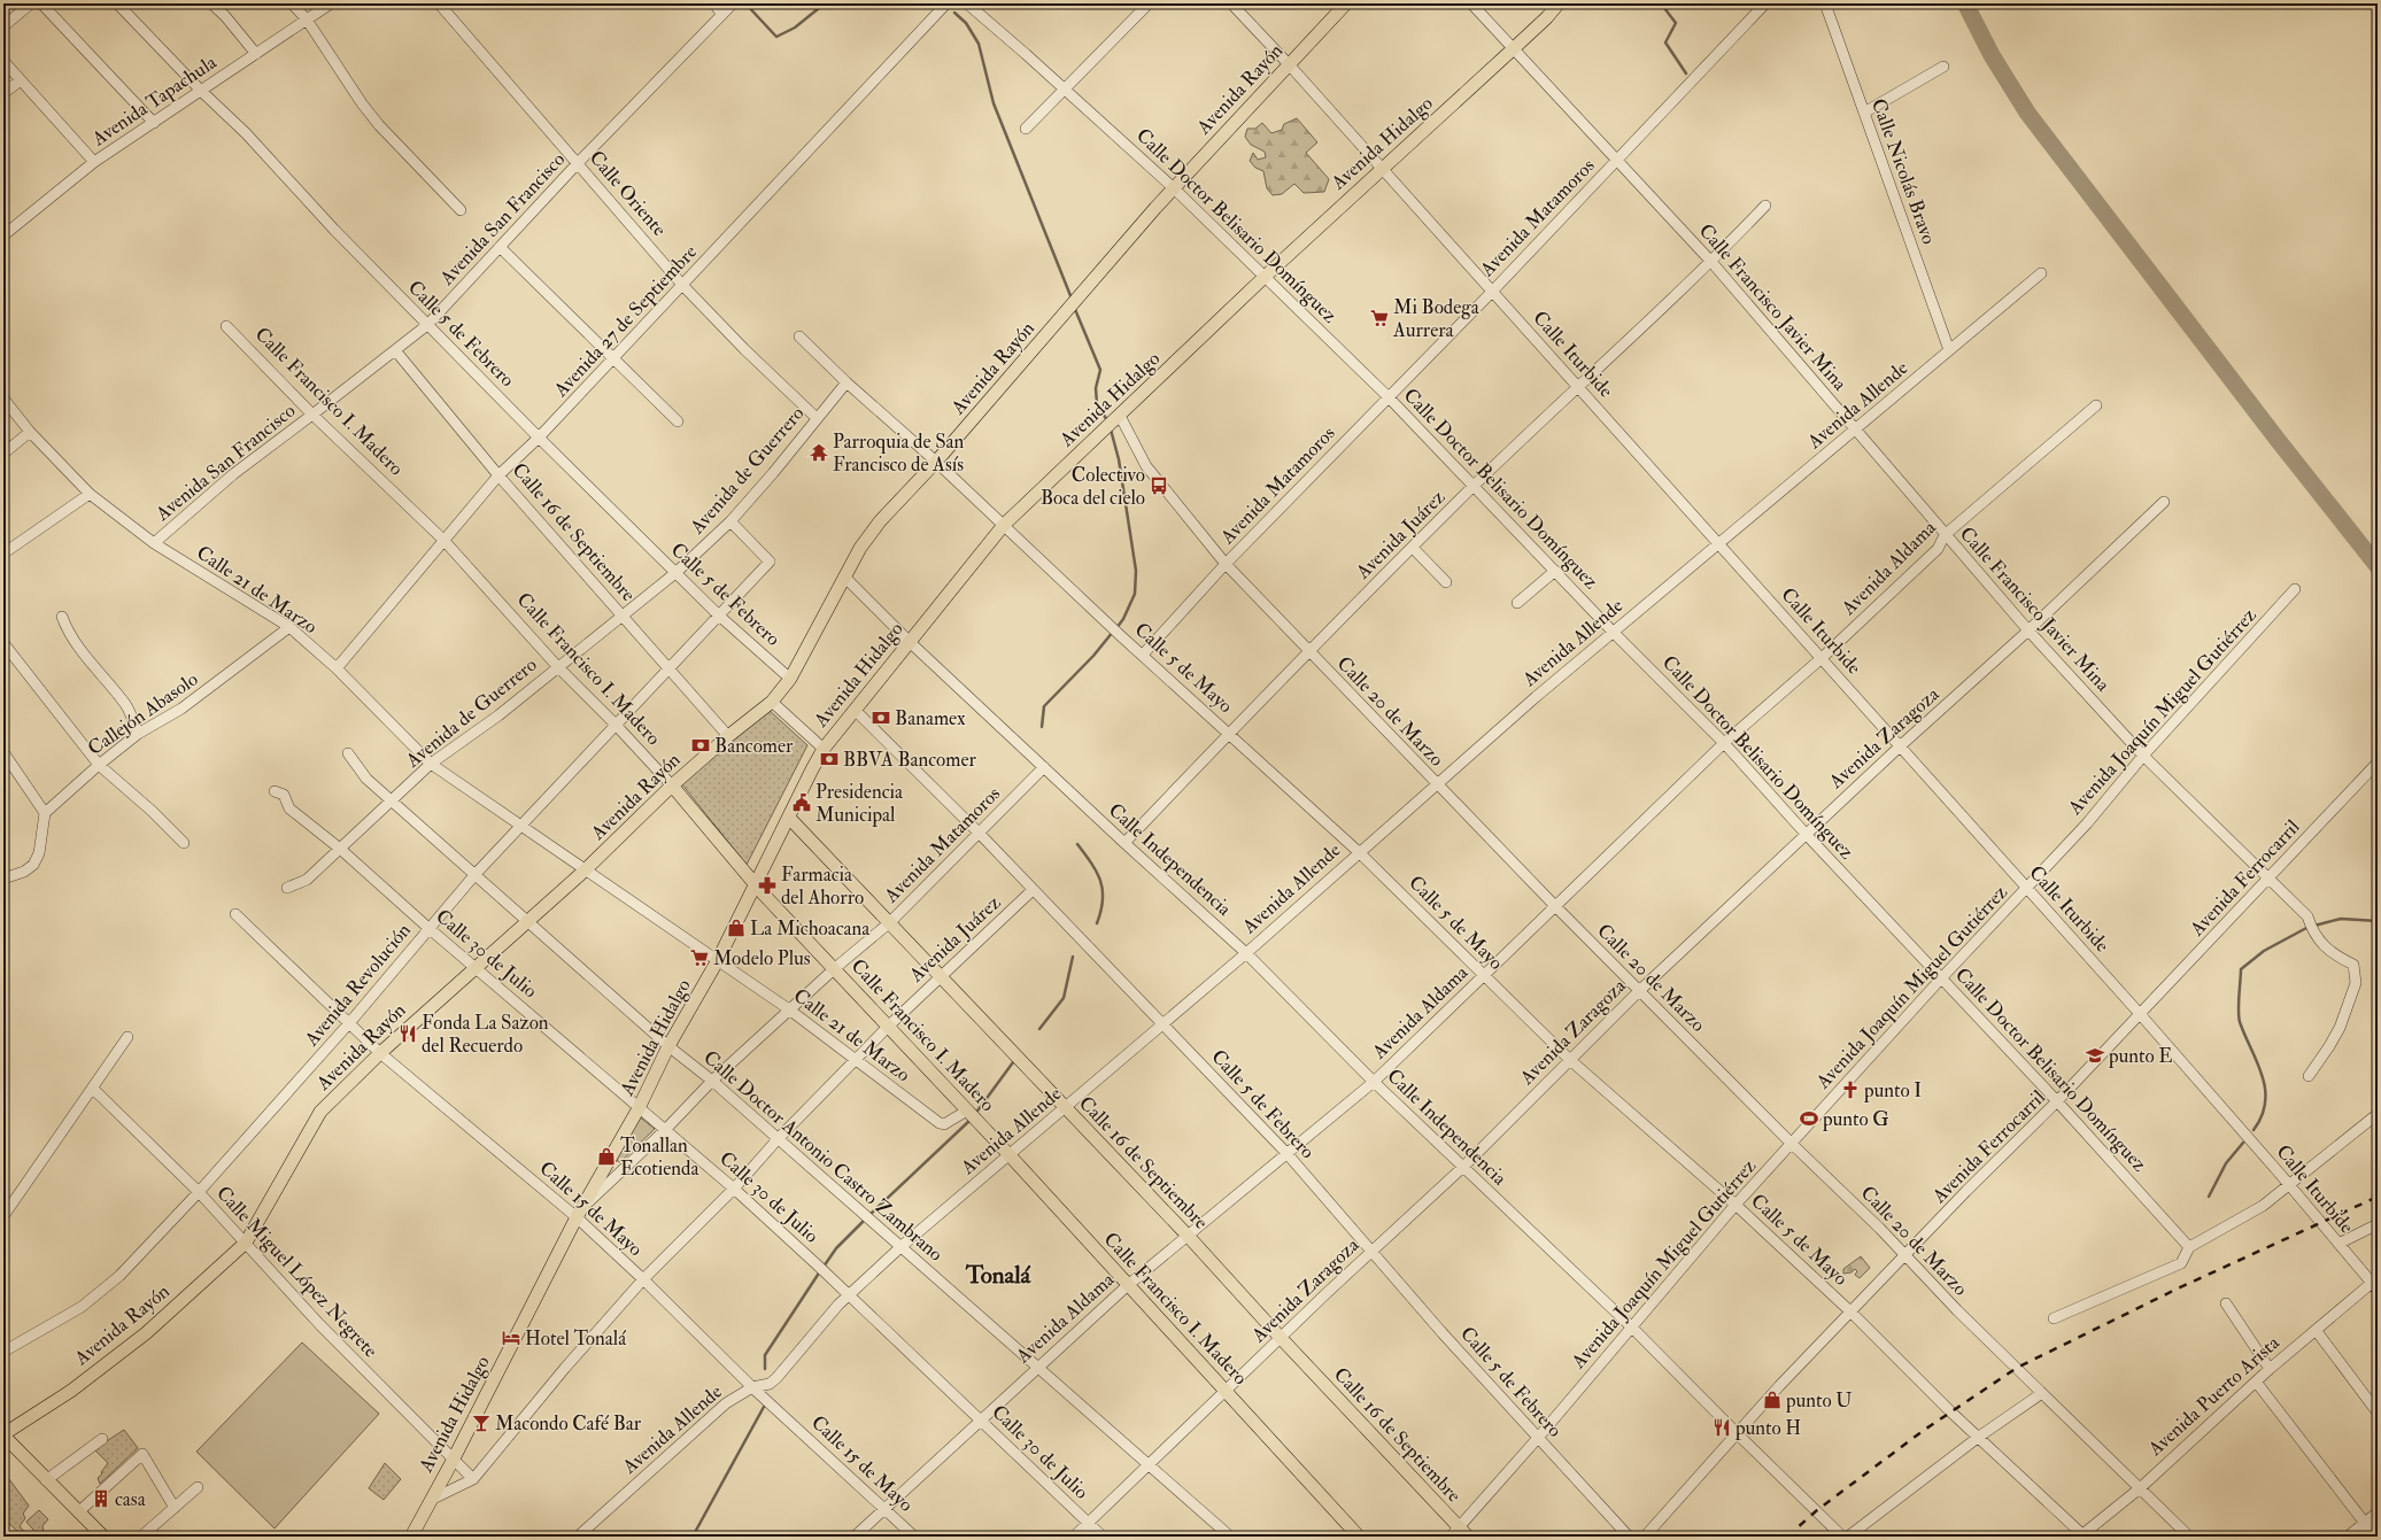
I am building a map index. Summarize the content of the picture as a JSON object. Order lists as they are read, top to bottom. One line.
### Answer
{"streets":{"main road":["Avenida Rayón","Avenida Hidalgo","Calle Francisco I. Madero","Calle 16 de Septiembre"],"street":["Avenida Tapachula","Calle Nicolás Bravo","Calle Oriente","Avenida Matamoros","Avenida San Francisco","Calle Doctor Belisario Domínguez","Calle Francisco Javier Mina","Avenida 27 de Septiembre","Calle 5 de Febrero","Calle Iturbide","Avenida Allende","Avenida de Guerrero","Avenida Juárez","Avenida Aldama","Calle 21 de Marzo","Calle 5 de Mayo","Calle 20 de Marzo","Avenida Joaquín Miguel Gutiérrez","Callejón Abasolo","Avenida Zaragoza","Calle Independencia","Avenida Ferrocarril","Calle 30 de Julio","Avenida Revolución","Calle Doctor Antonio Castro Zambrano","Calle 15 de Mayo","Calle Miguel López Negrete","Avenida Puerto Arista"]},"crossings":[["Avenida Rayón","Calle Doctor Belisario Domínguez"],["Avenida Rayón","Calle 5 de Febrero"],["Avenida Rayón","Calle Iturbide"],["Avenida Rayón","Calle Francisco I. Madero"],["Avenida Rayón","Calle 16 de Septiembre"],["Avenida Rayón","Calle 21 de Marzo"],["Avenida Rayón","Calle 5 de Mayo"],["Avenida Rayón","Calle Independencia"],["Avenida Rayón","Calle 30 de Julio"],["Avenida Rayón","Calle Doctor Antonio Castro Zambrano"],["Avenida Rayón","Calle 15 de Mayo"],["Avenida Rayón","Calle Miguel López Negrete"],["Avenida Tapachula","Calle 5 de Febrero"],["Avenida Hidalgo","Avenida Matamoros"],["Avenida Hidalgo","Calle Doctor Belisario Domínguez"],["Avenida Hidalgo","Calle Francisco Javier Mina"],["Avenida Hidalgo","Calle 5 de Febrero"],["Avenida Hidalgo","Calle Iturbide"],["Avenida Hidalgo","Calle Francisco I. Madero"],["Avenida Hidalgo","Calle 16 de Septiembre"],["Avenida Hidalgo","Calle 21 de Marzo"],["Avenida Hidalgo","Calle 5 de Mayo"],["Avenida Hidalgo","Calle 20 de Marzo"],["Avenida Hidalgo","Calle Independencia"],["Avenida Hidalgo","Calle 30 de Julio"],["Avenida Hidalgo","Calle Doctor Antonio Castro Zambrano"],["Avenida Hidalgo","Calle 15 de Mayo"],["Avenida Hidalgo","Calle Miguel López Negrete"],["Calle Nicolás Bravo","Avenida Allende"],["Calle Oriente","Avenida San Francisco"],["Calle Oriente","Avenida 27 de Septiembre"],["Calle Oriente","Avenida de Guerrero"],["Avenida Matamoros","Calle Doctor Belisario Domínguez"],["Avenida Matamoros","Calle Francisco Javier Mina"],["Avenida Matamoros","Calle 5 de Febrero"],["Avenida Matamoros","Calle Iturbide"],["Avenida Matamoros","Calle Francisco I. Madero"],["Avenida Matamoros","Calle 16 de Septiembre"],["Avenida Matamoros","Calle 21 de Marzo"],["Avenida Matamoros","Calle 5 de Mayo"],["Avenida Matamoros","Calle 20 de Marzo"],["Avenida Matamoros","Calle Independencia"],["Avenida Matamoros","Calle 30 de Julio"],["Avenida Matamoros","Calle Doctor Antonio Castro Zambrano"],["Avenida Matamoros","Calle 15 de Mayo"],["Avenida San Francisco","Calle 5 de Febrero"],["Avenida San Francisco","Calle Francisco I. Madero"],["Avenida San Francisco","Calle 16 de Septiembre"],["Avenida San Francisco","Calle 21 de Marzo"],["Calle Doctor Belisario Domínguez","Avenida Allende"],["Calle Doctor Belisario Domínguez","Avenida Juárez"],["Calle Doctor Belisario Domínguez","Avenida Aldama"],["Calle Doctor Belisario Domínguez","Avenida Joaquín Miguel Gutiérrez"],["Calle Doctor Belisario Domínguez","Avenida Zaragoza"],["Calle Doctor Belisario Domínguez","Avenida Ferrocarril"],["Calle Francisco Javier Mina","Avenida Allende"],["Calle Francisco Javier Mina","Avenida Juárez"],["Calle Francisco Javier Mina","Avenida Aldama"],["Calle Francisco Javier Mina","Avenida Joaquín Miguel Gutiérrez"],["Calle Francisco Javier Mina","Avenida Zaragoza"],["Calle Francisco Javier Mina","Avenida Ferrocarril"],["Avenida 27 de Septiembre","Calle 5 de Febrero"],["Avenida 27 de Septiembre","Calle Francisco I. Madero"],["Avenida 27 de Septiembre","Calle 16 de Septiembre"],["Avenida 27 de Septiembre","Calle 21 de Marzo"],["Calle 5 de Febrero","Avenida Allende"],["Calle 5 de Febrero","Avenida de Guerrero"],["Calle 5 de Febrero","Avenida Juárez"],["Calle 5 de Febrero","Avenida Aldama"],["Calle 5 de Febrero","Avenida Joaquín Miguel Gutiérrez"],["Calle 5 de Febrero","Avenida Zaragoza"],["Calle 5 de Febrero","Avenida Revolución"],["Calle Iturbide","Avenida Allende"],["Calle Iturbide","Avenida Juárez"],["Calle Iturbide","Avenida Aldama"],["Calle Iturbide","Avenida Joaquín Miguel Gutiérrez"],["Calle Iturbide","Avenida Zaragoza"],["Calle Iturbide","Avenida Ferrocarril"],["Calle Iturbide","Avenida Puerto Arista"],["Calle Francisco I. Madero","Avenida Allende"],["Calle Francisco I. Madero","Avenida de Guerrero"],["Calle Francisco I. Madero","Avenida Juárez"],["Calle Francisco I. Madero","Avenida Aldama"],["Calle Francisco I. Madero","Calle 21 de Marzo"],["Calle Francisco I. Madero","Avenida Zaragoza"],["Calle Francisco I. Madero","Avenida Revolución"],["Avenida Allende","Calle 16 de Septiembre"],["Avenida Allende","Calle 5 de Mayo"],["Avenida Allende","Calle 20 de Marzo"],["Avenida Allende","Calle Independencia"],["Avenida Allende","Calle 30 de Julio"],["Avenida Allende","Calle Doctor Antonio Castro Zambrano"],["Avenida Allende","Calle 15 de Mayo"],["Avenida de Guerrero","Calle 16 de Septiembre"],["Avenida de Guerrero","Calle 21 de Marzo"],["Avenida de Guerrero","Calle 5 de Mayo"],["Avenida de Guerrero","Calle 30 de Julio"],["Avenida de Guerrero","Avenida Revolución"],["Avenida de Guerrero","Calle Doctor Antonio Castro Zambrano"],["Calle 16 de Septiembre","Avenida Juárez"],["Calle 16 de Septiembre","Avenida Aldama"],["Calle 16 de Septiembre","Avenida Joaquín Miguel Gutiérrez"],["Calle 16 de Septiembre","Avenida Zaragoza"],["Calle 16 de Septiembre","Avenida Revolución"],["Avenida Juárez","Calle 21 de Marzo"],["Avenida Juárez","Calle 5 de Mayo"],["Avenida Juárez","Calle 20 de Marzo"],["Avenida Juárez","Calle Independencia"],["Avenida Juárez","Calle 30 de Julio"],["Avenida Juárez","Calle Doctor Antonio Castro Zambrano"],["Avenida Juárez","Calle 15 de Mayo"],["Avenida Juárez","Calle Miguel López Negrete"],["Avenida Aldama","Calle 5 de Mayo"],["Avenida Aldama","Calle 20 de Marzo"],["Avenida Aldama","Calle Independencia"],["Avenida Aldama","Calle 30 de Julio"],["Avenida Aldama","Calle Doctor Antonio Castro Zambrano"],["Avenida Aldama","Calle 15 de Mayo"],["Calle 21 de Marzo","Callejón Abasolo"],["Calle 21 de Marzo","Avenida Revolución"],["Calle 5 de Mayo","Avenida Joaquín Miguel Gutiérrez"],["Calle 5 de Mayo","Avenida Zaragoza"],["Calle 5 de Mayo","Avenida Ferrocarril"],["Calle 5 de Mayo","Avenida Puerto Arista"],["Calle 20 de Marzo","Avenida Joaquín Miguel Gutiérrez"],["Calle 20 de Marzo","Avenida Zaragoza"],["Calle 20 de Marzo","Avenida Ferrocarril"],["Calle 20 de Marzo","Avenida Puerto Arista"],["Avenida Joaquín Miguel Gutiérrez","Calle Independencia"],["Avenida Zaragoza","Calle Independencia"],["Avenida Zaragoza","Calle 30 de Julio"],["Avenida Zaragoza","Calle Doctor Antonio Castro Zambrano"],["Calle Independencia","Avenida Ferrocarril"],["Calle 30 de Julio","Avenida Revolución"],["Avenida Revolución","Calle Doctor Antonio Castro Zambrano"],["Avenida Revolución","Calle 15 de Mayo"],["Avenida Revolución","Calle Miguel López Negrete"]],"districts":["Tonalá"],"places":{"supermarket":["Mi Bodega Aurrera","Modelo Plus"],"temple":["Parroquia de San Francisco de Asís"],"bus stop":["Colectivo Boca del cielo"],"bank":["Banamex","Bancomer","BBVA Bancomer"],"public building":["Presidencia Municipal"],"pharmacy":["Farmacia del Ahorro"],"shop":["La Michoacana","Tonallan Ecotienda","punto U"],"restaurant":["Fonda La Sazon del Recuerdo","punto H"],"school or university":["punto E"],"church":["punto I"],"sports":["punto G"],"hotel":["Hotel Tonalá"],"bar":["Macondo Café Bar"],"building":["casa"]}}
